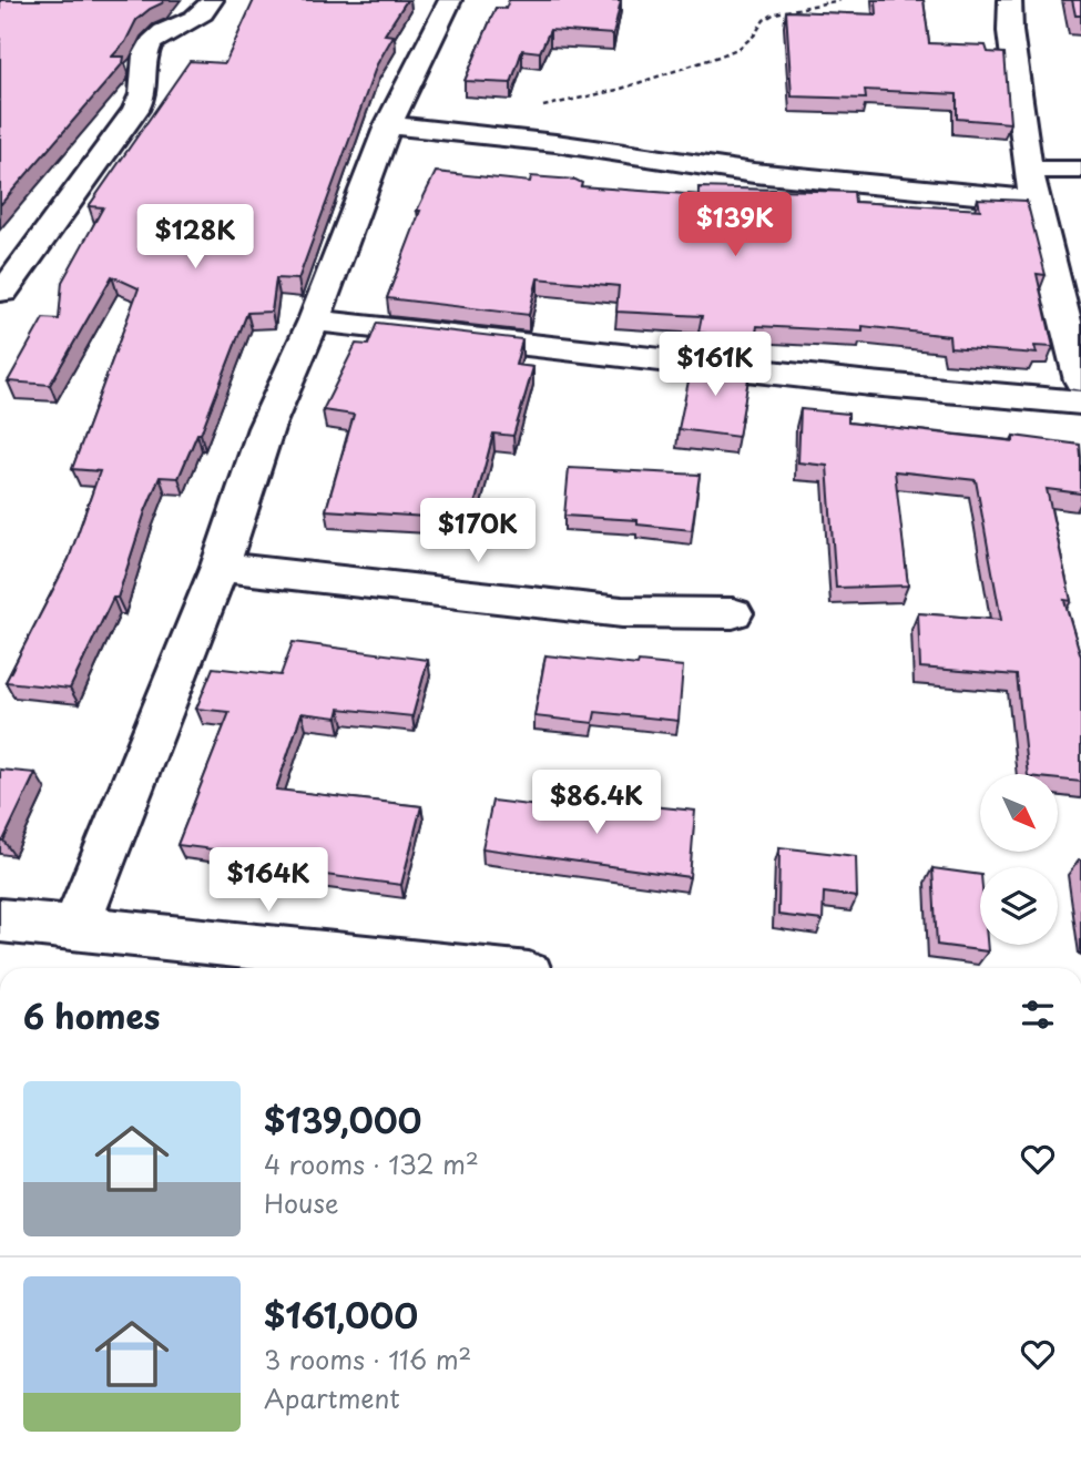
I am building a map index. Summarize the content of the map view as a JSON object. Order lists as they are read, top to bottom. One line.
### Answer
{"north":"bottom right","page":{"price":["$139K","$128K","$161K","$170K","$86.4K","$164K"],"heading":"6 homes","list":[{"name":"$139,000","note":"4 rooms · 132 m² · House"},{"name":"$161,000","note":"3 rooms · 116 m² · Apartment"}]}}
